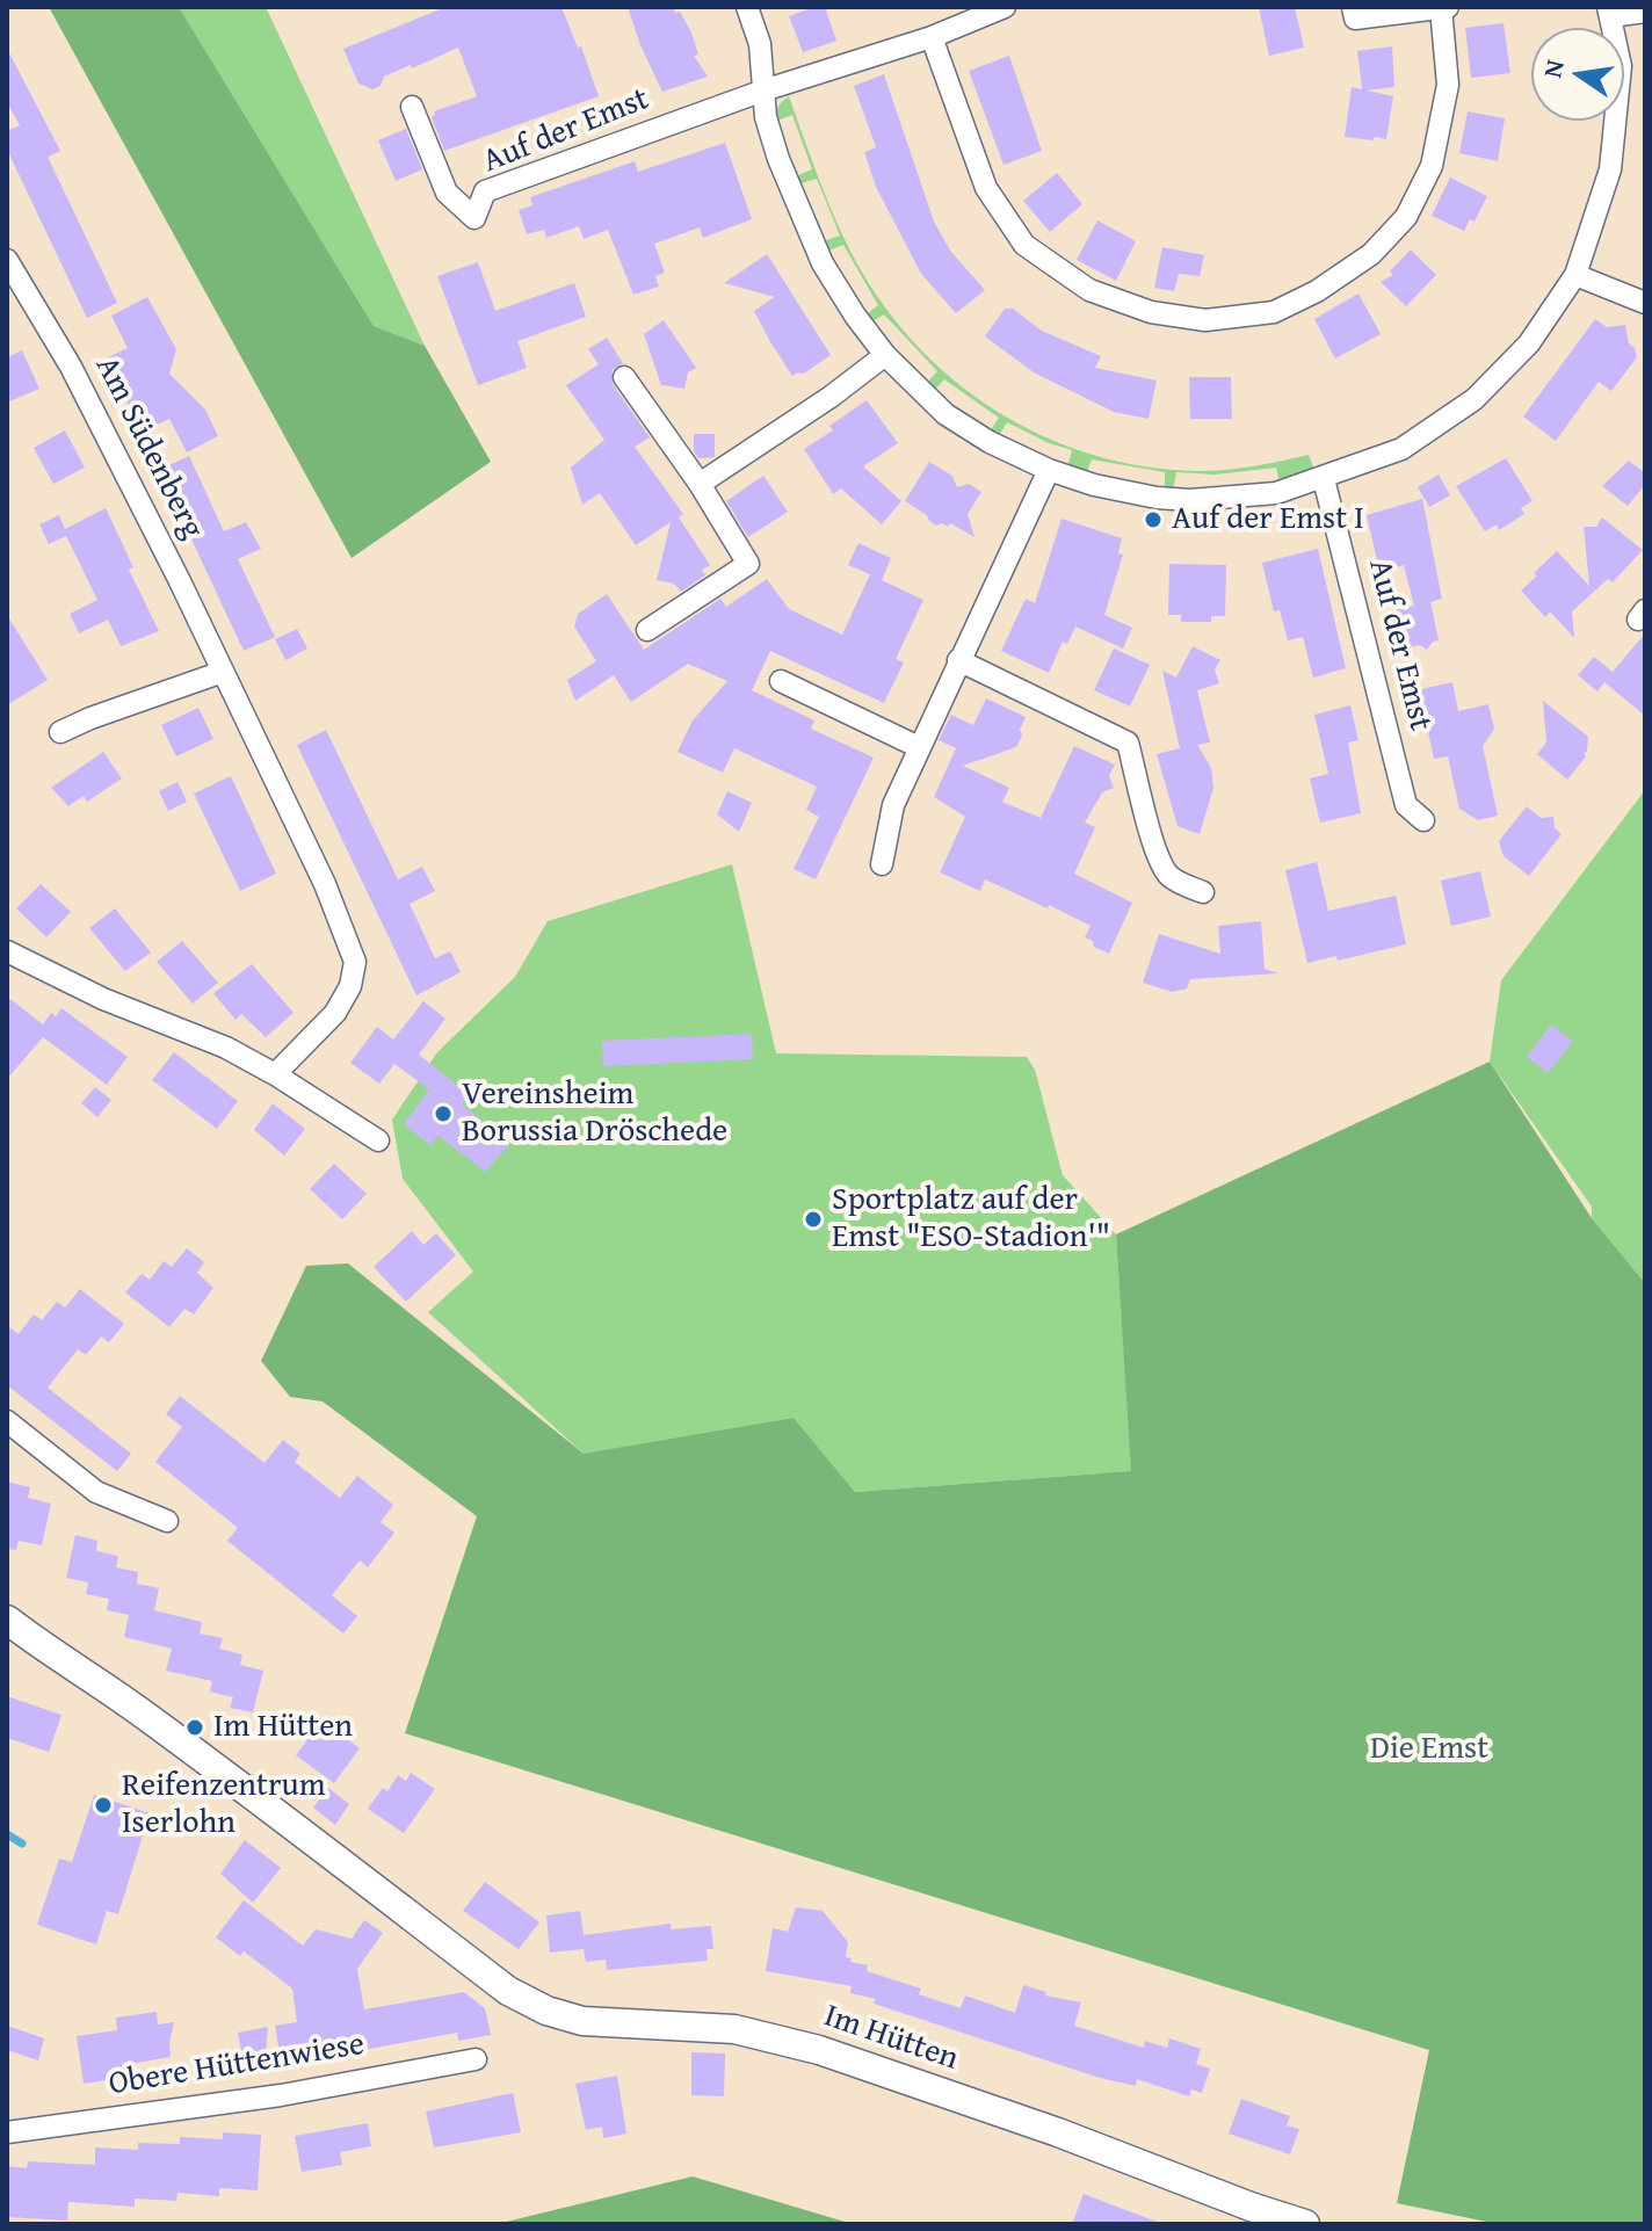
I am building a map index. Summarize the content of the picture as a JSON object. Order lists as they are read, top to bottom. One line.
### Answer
{"streets":{"street":["Auf der Emst","Am Südenberg","Im Hütten","Obere Hüttenwiese"]},"parks":["Die Emst"],"places":["Auf der Emst I","Vereinsheim Borussia Dröschede","Sportplatz auf der Emst \"ESO-Stadion'\"","Im Hütten","Reifenzentrum Iserlohn"],"north":"left"}
